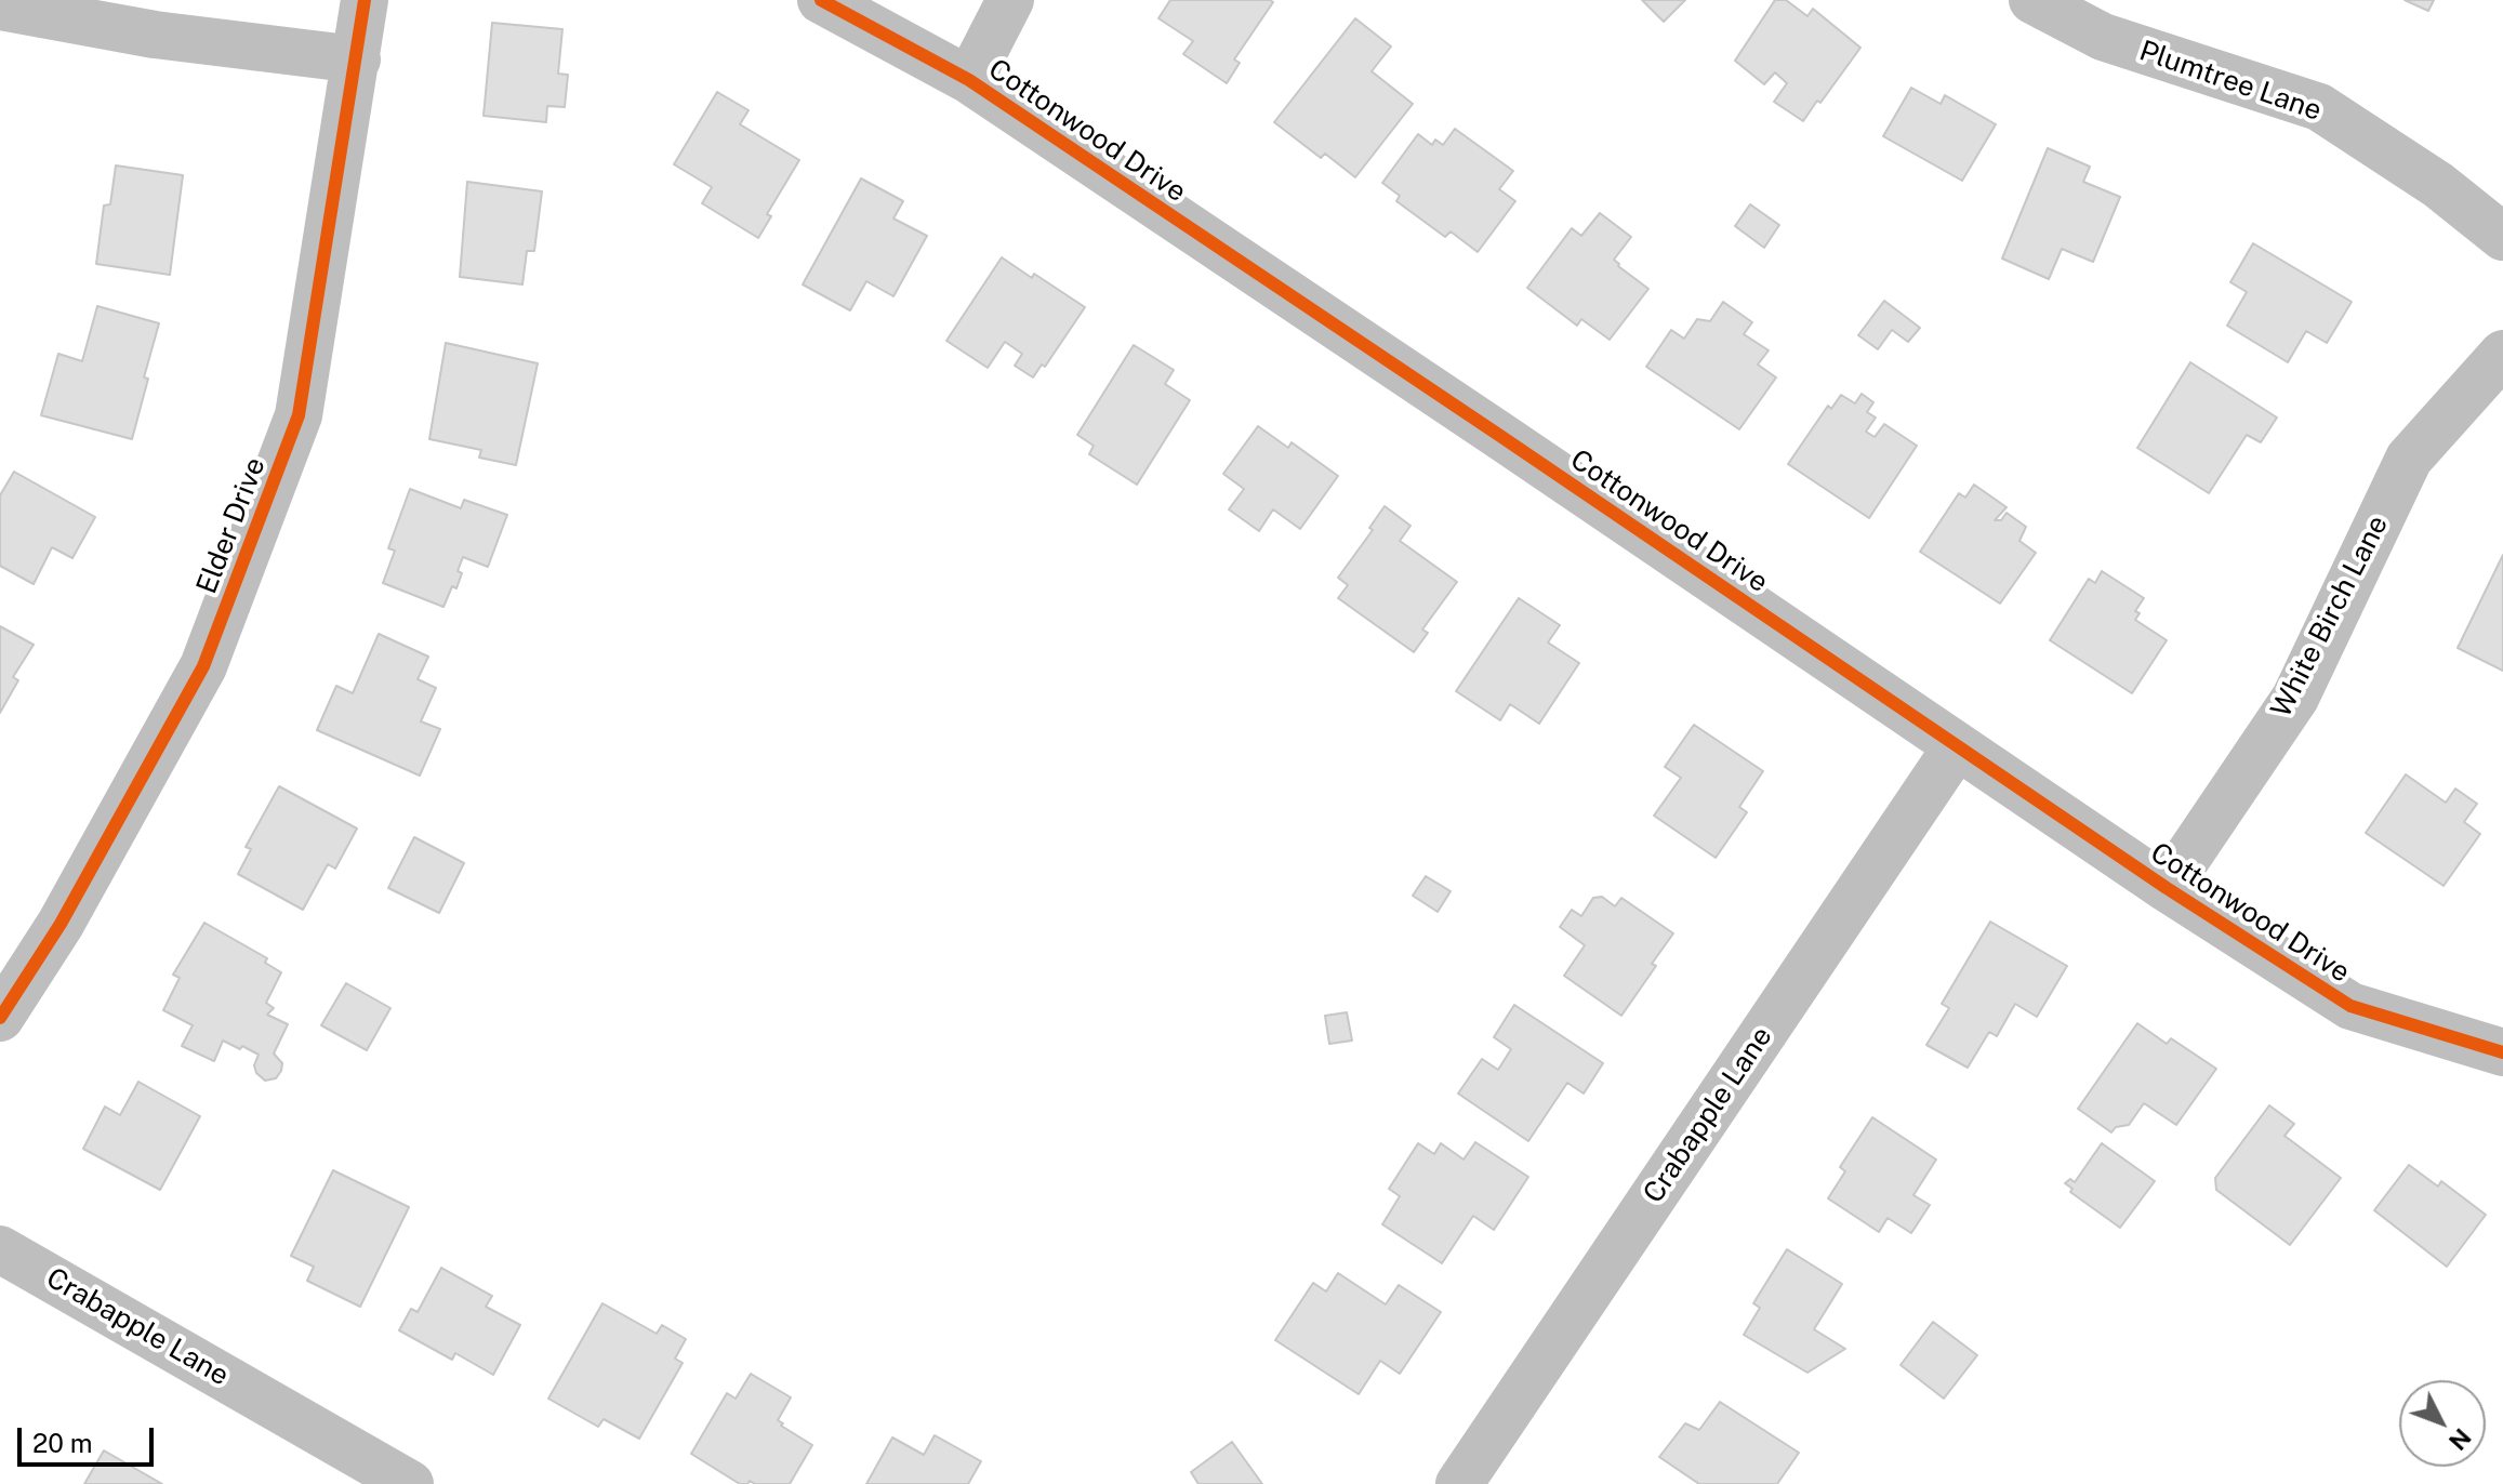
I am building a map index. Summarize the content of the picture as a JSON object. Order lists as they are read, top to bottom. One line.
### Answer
{"streets":{"street":["Plumtree Lane","Cottonwood Drive","Elder Drive","White Birch Lane","Crabapple Lane"]},"crossings":[["Cottonwood Drive","White Birch Lane"],["Cottonwood Drive","Crabapple Lane"]],"scale_bar":"20 m","north":"bottom right"}
